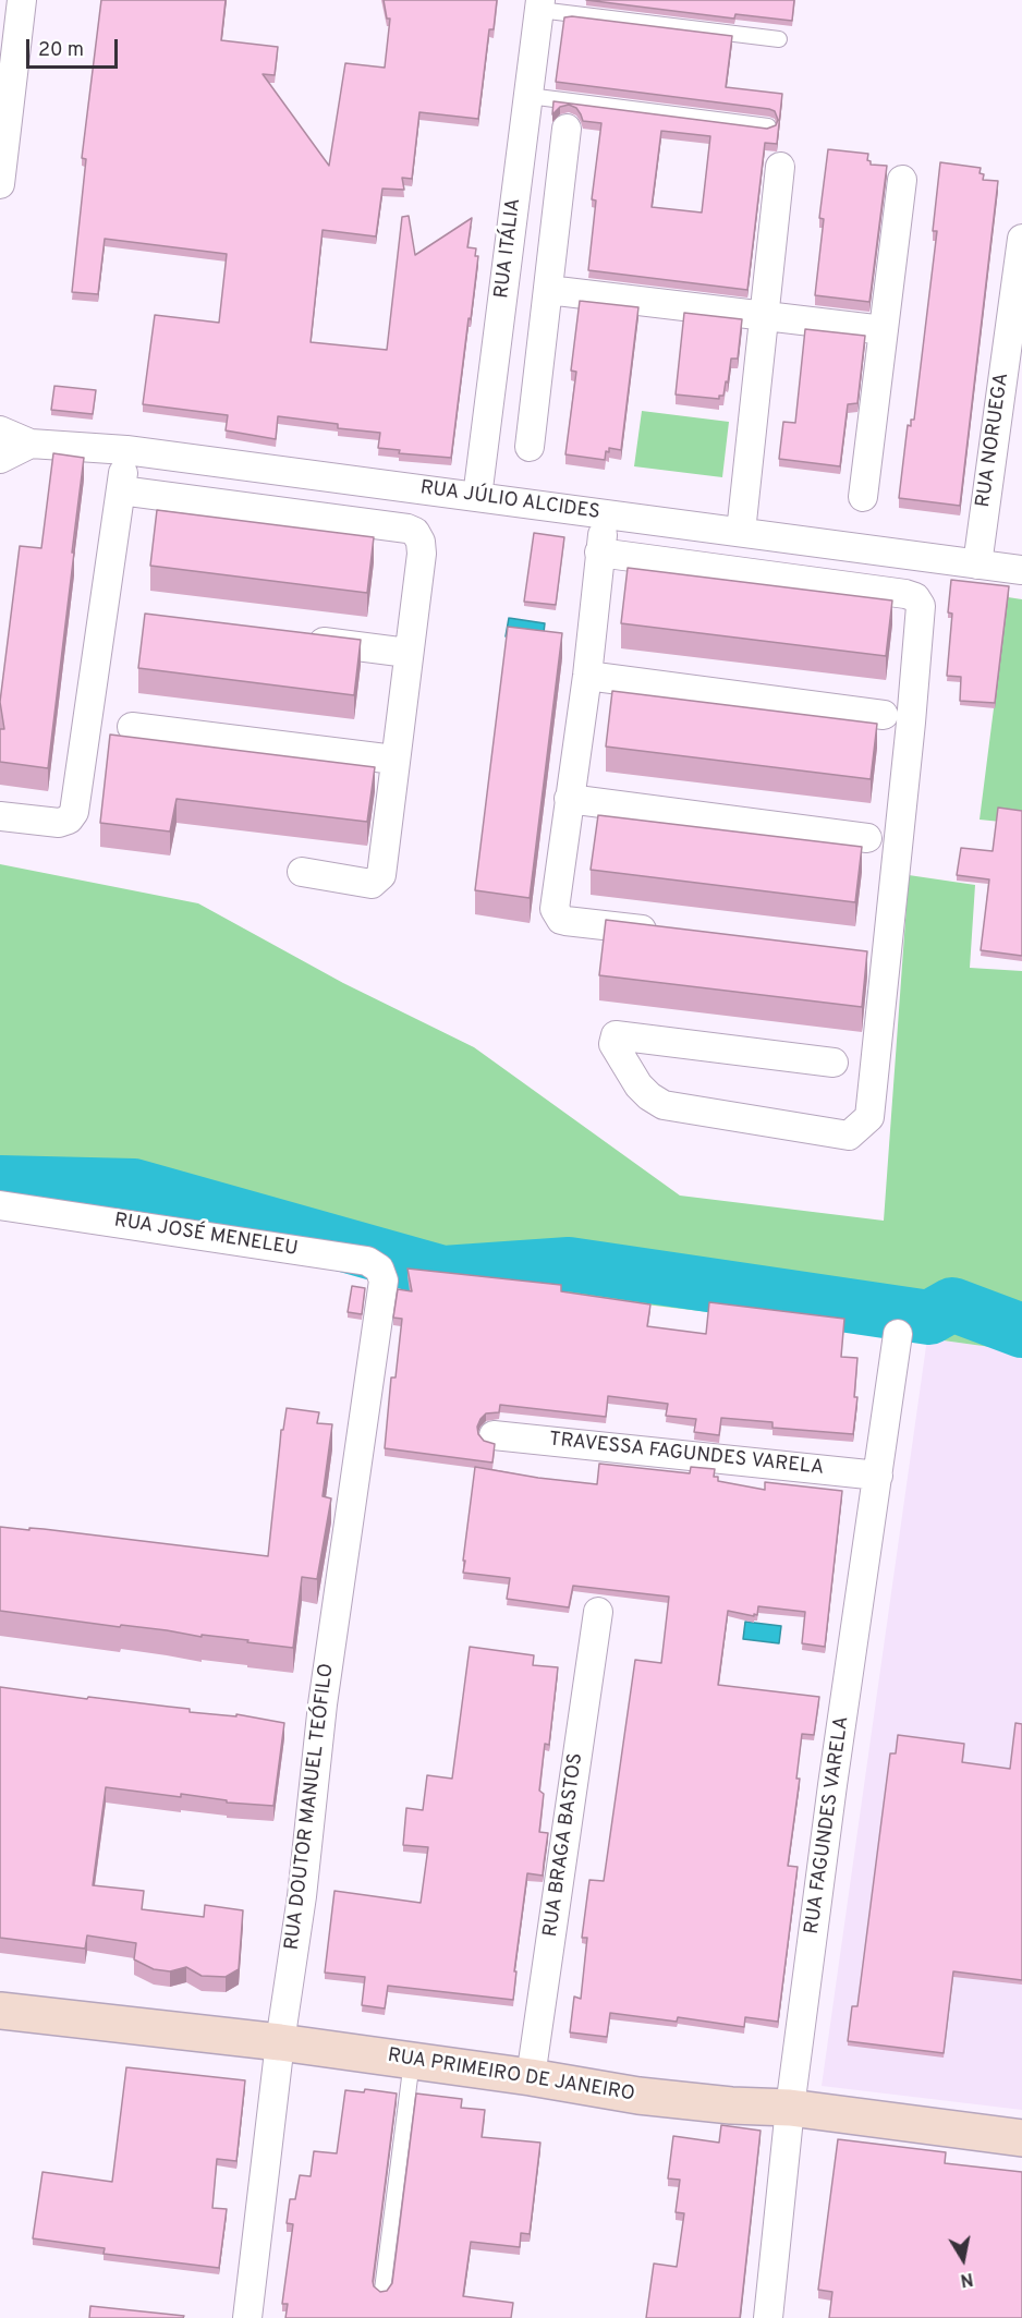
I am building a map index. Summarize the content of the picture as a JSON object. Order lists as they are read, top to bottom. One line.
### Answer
{"streets":{"street":["RUA ITÁLIA","RUA NORUEGA","RUA JÚLIO ALCIDES","RUA JOSÉ MENELEU","TRAVESSA FAGUNDES VARELA","RUA DOUTOR MANUEL TEÓFILO","RUA FAGUNDES VARELA","RUA BRAGA BASTOS","RUA PRIMEIRO DE JANEIRO"]},"crossings":[["RUA ITÁLIA","RUA JÚLIO ALCIDES"],["RUA NORUEGA","RUA JÚLIO ALCIDES"],["RUA JOSÉ MENELEU","RUA DOUTOR MANUEL TEÓFILO"],["TRAVESSA FAGUNDES VARELA","RUA FAGUNDES VARELA"],["RUA DOUTOR MANUEL TEÓFILO","RUA PRIMEIRO DE JANEIRO"],["RUA FAGUNDES VARELA","RUA PRIMEIRO DE JANEIRO"],["RUA BRAGA BASTOS","RUA PRIMEIRO DE JANEIRO"]],"scale_bar":"20 m","north":"bottom"}
